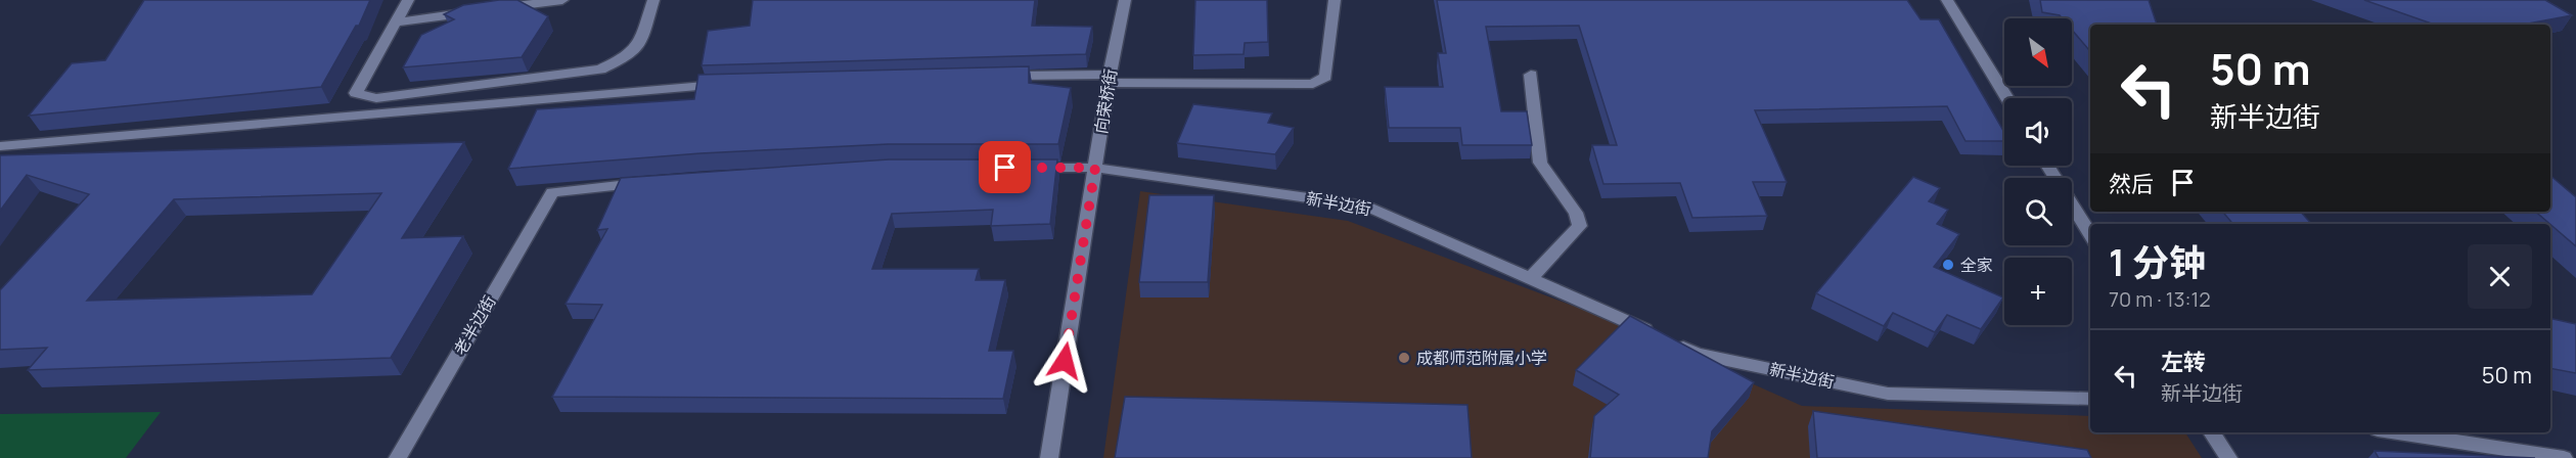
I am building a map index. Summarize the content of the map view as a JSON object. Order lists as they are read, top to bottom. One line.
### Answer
{"streets":{"street":["向荣桥街","新半边街","老半边街"]},"crossings":[["向荣桥街","新半边街"]],"places":["全家","成都师范附属小学"],"north":"bottom right","page":{"map_buttons":"+","turn":["50 m","新半边街"],"then":"然后","heading":["1 分钟","70 m · 13:12"],"list":[{"name":"左转","note":"新半边街","value":"50 m"}]}}
